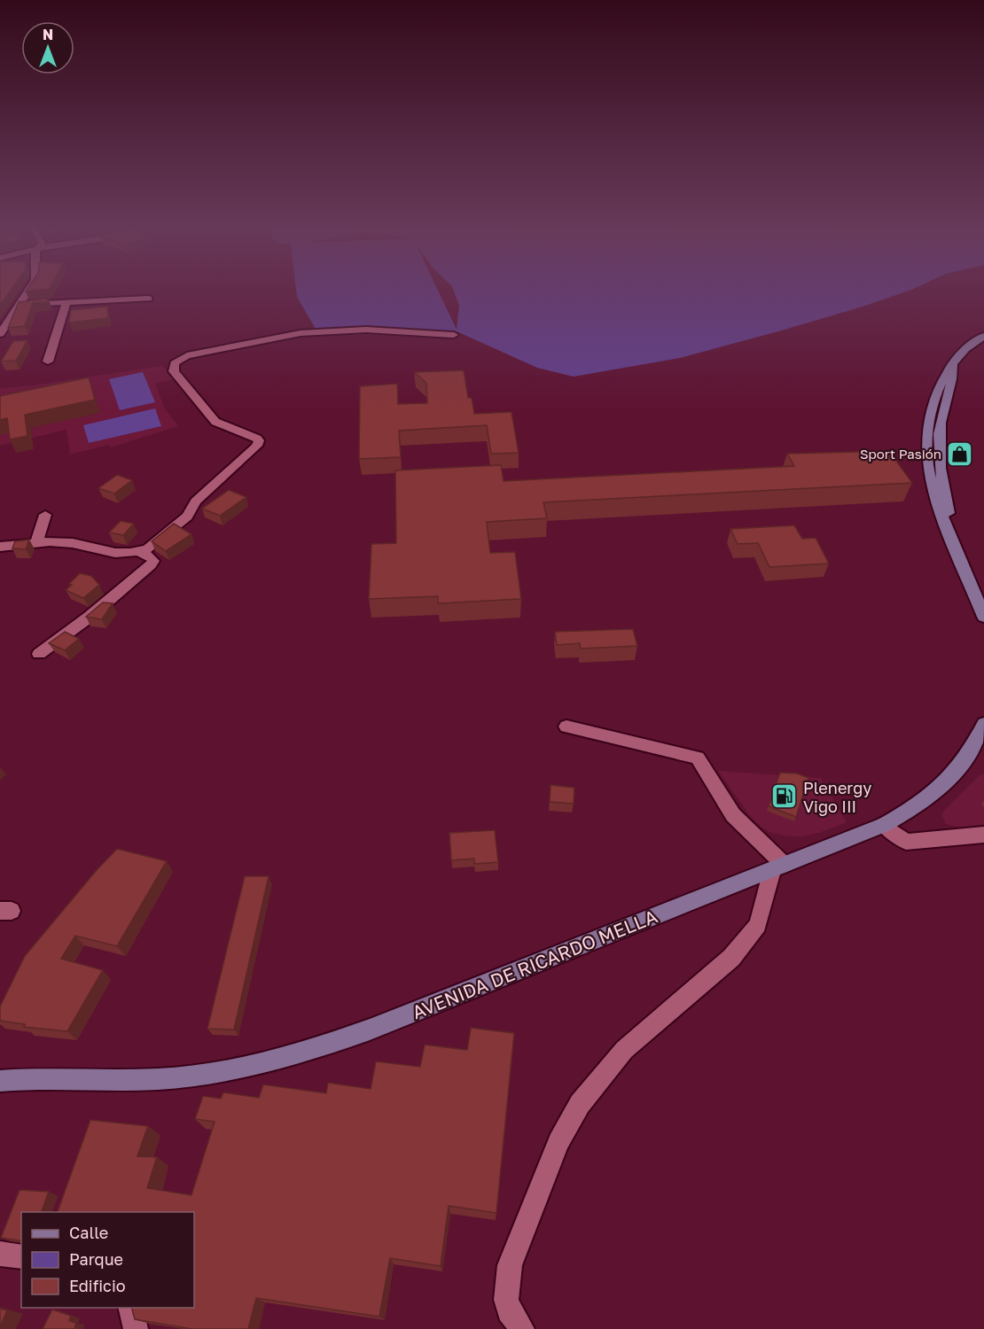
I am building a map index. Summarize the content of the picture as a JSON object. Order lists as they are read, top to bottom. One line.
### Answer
{"streets":{"main road":["AVENIDA DE RICARDO MELLA"]},"places":{"shop":["Sport Pasión"],"fuel station":["Plenergy Vigo III"]},"legend":["Calle","Parque","Edificio"],"north":"top"}
